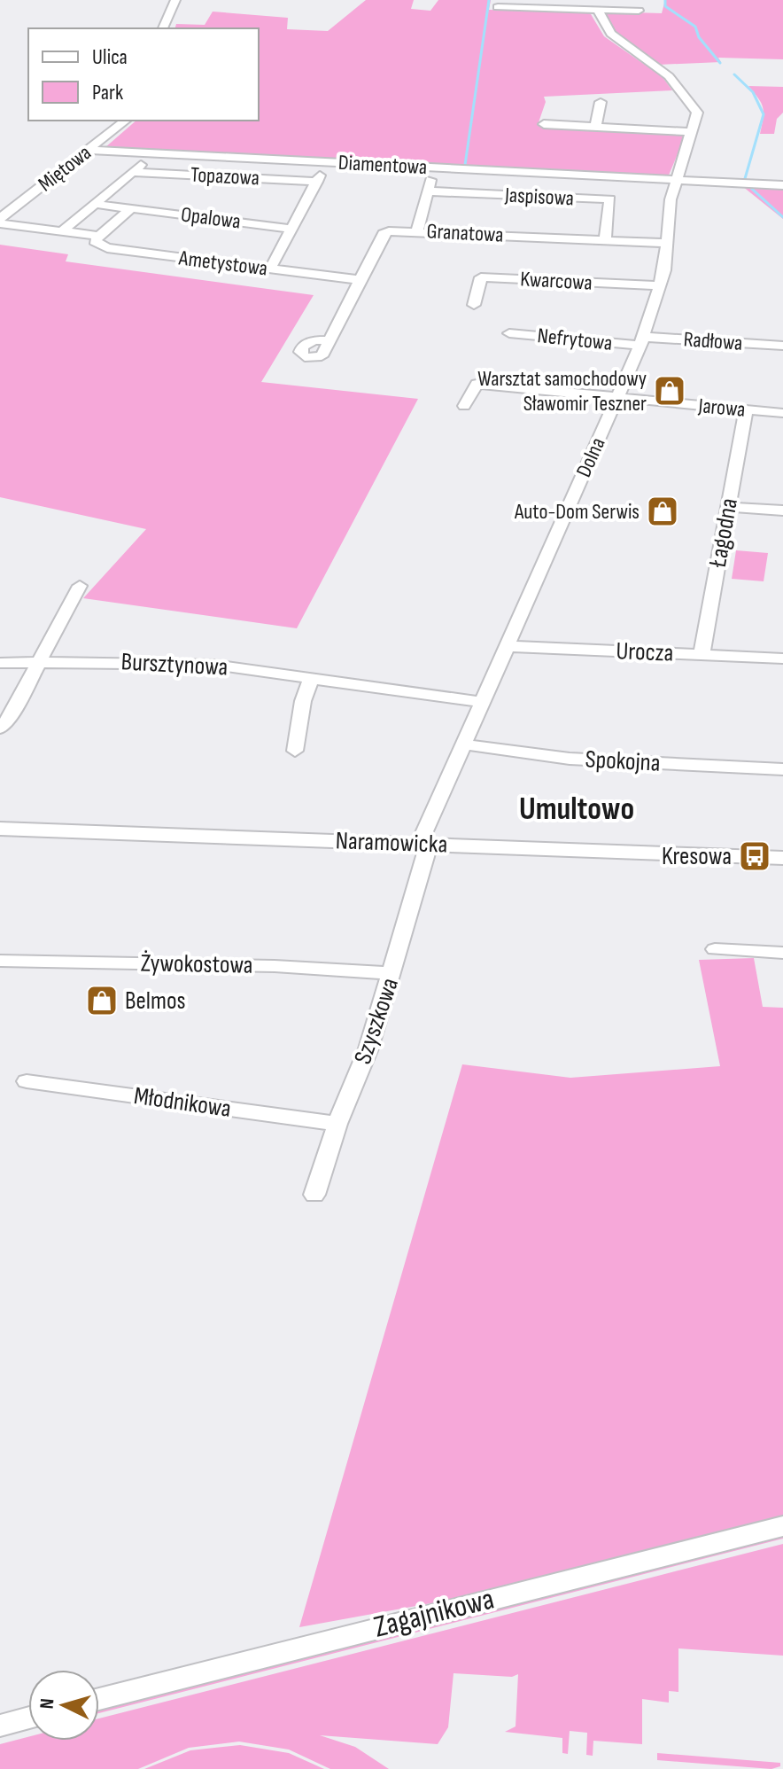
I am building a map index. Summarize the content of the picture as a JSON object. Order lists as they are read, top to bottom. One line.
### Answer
{"streets":{"street":["Diamentowa","Miętowa","Topazowa","Jaspisowa","Opalowa","Granatowa","Ametystowa","Kwarcowa","Nefrytowa","Radłowa","Jarowa","Dolna","Łagodna","Urocza","Bursztynowa","Spokojna","Naramowicka","Żywokostowa","Szyszkowa","Młodnikowa","Zagajnikowa"]},"crossings":[["Diamentowa","Miętowa"],["Diamentowa","Dolna"],["Jaspisowa","Granatowa"],["Granatowa","Ametystowa"],["Granatowa","Dolna"],["Kwarcowa","Dolna"],["Nefrytowa","Radłowa"],["Nefrytowa","Dolna"],["Radłowa","Dolna"],["Jarowa","Dolna"],["Jarowa","Łagodna"],["Dolna","Urocza"],["Dolna","Bursztynowa"],["Dolna","Spokojna"],["Dolna","Naramowicka"],["Dolna","Szyszkowa"],["Łagodna","Urocza"],["Naramowicka","Szyszkowa"],["Żywokostowa","Szyszkowa"],["Szyszkowa","Młodnikowa"]],"districts":["Umultowo"],"places":{"shop":["Warsztat samochodowy Sławomir Teszner","Auto-Dom Serwis","Belmos"],"bus stop":["Kresowa"]},"legend":["Ulica","Park"],"north":"left"}
